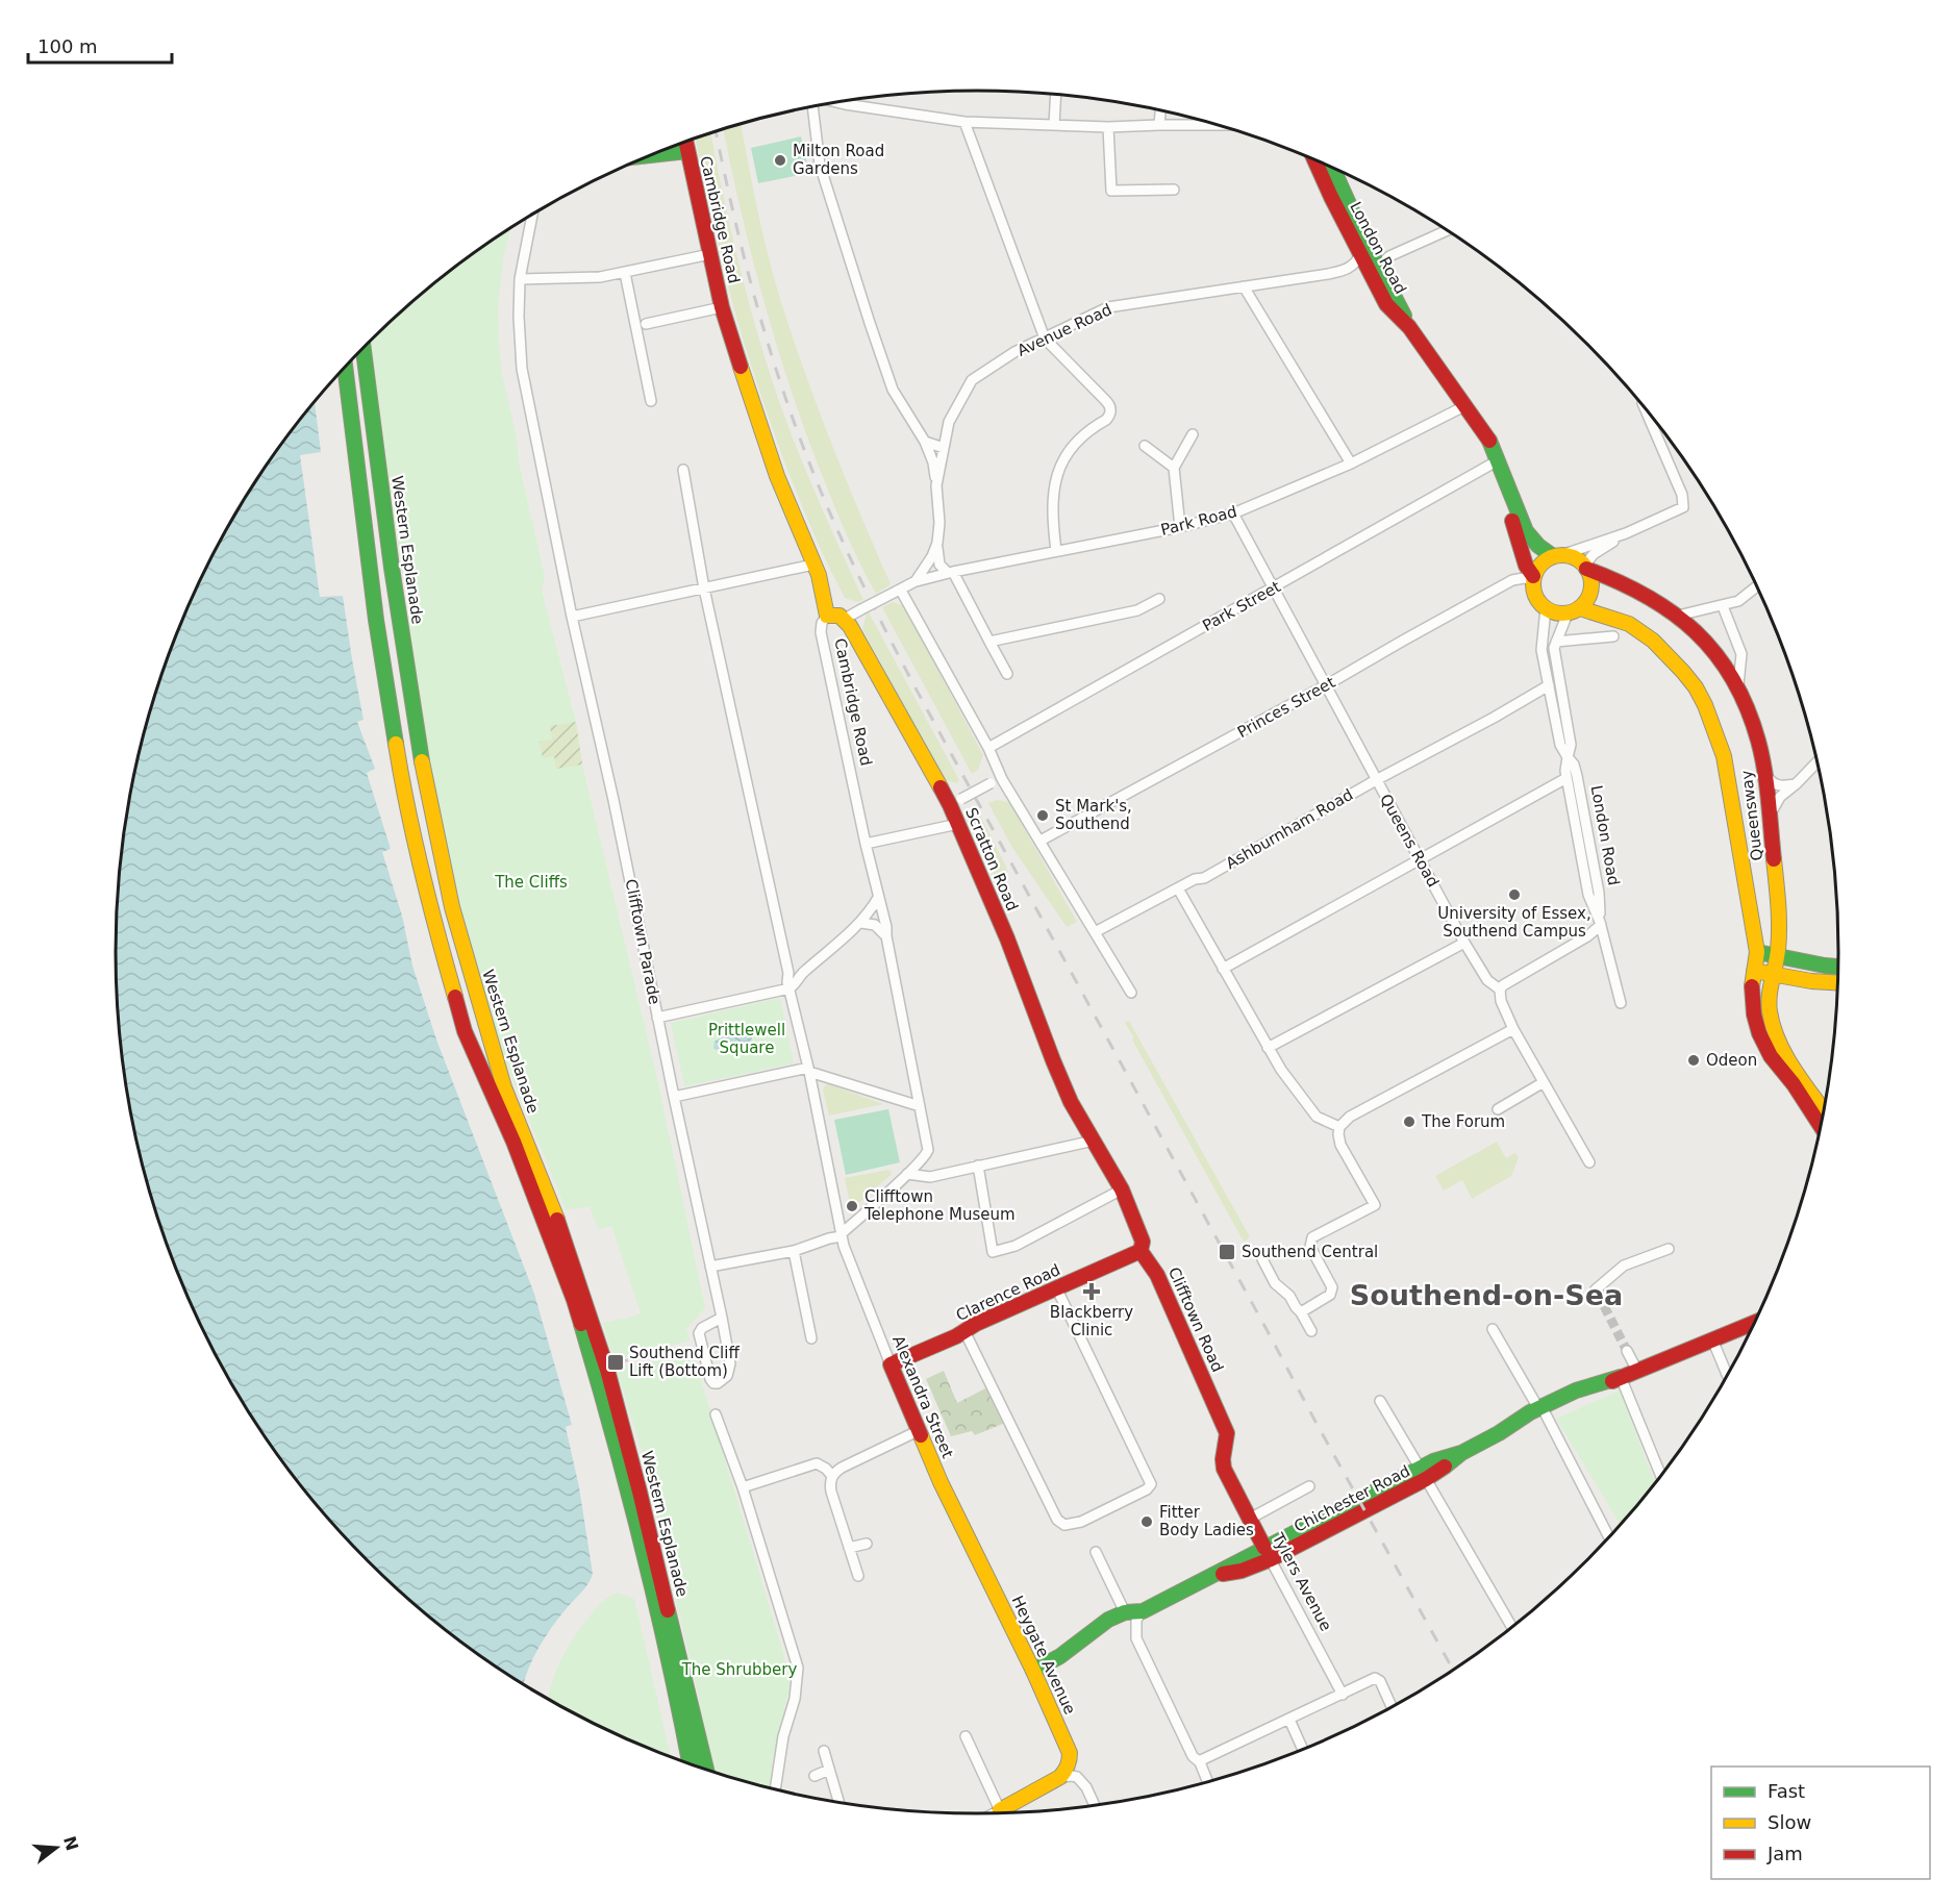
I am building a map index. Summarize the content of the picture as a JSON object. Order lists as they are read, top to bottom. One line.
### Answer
{"streets":{"main road":["Cambridge Road","London Road","Western Esplanade","Queensway","Scratton Road","Clarence Road","Clifftown Road","Alexandra Street","Chichester Road","Tylers Avenue","Heygate Avenue"],"street":["Avenue Road","Park Road","Park Street","Princes Street","Ashburnham Road","Queens Road","Clifftown Parade"]},"crossings":[["London Road","Avenue Road"],["London Road","Park Road"],["London Road","Park Street"],["London Road","Princes Street"],["London Road","Queensway"],["London Road","Ashburnham Road"],["Avenue Road","Park Road"],["Avenue Road","Scratton Road"],["Park Road","Queens Road"],["Park Street","Queens Road"],["Princes Street","Queensway"],["Princes Street","Queens Road"],["Ashburnham Road","Queens Road"],["Scratton Road","Clifftown Road"],["Clarence Road","Clifftown Road"],["Clarence Road","Alexandra Street"],["Clifftown Road","Tylers Avenue"],["Alexandra Street","Heygate Avenue"],["Chichester Road","Tylers Avenue"],["Chichester Road","Heygate Avenue"]],"districts":["Southend-on-Sea"],"parks":["The Cliffs","Prittlewell Square","The Shrubbery"],"places":{"other":["Milton Road Gardens","St Mark's, Southend","University of Essex, Southend Campus","Odeon","The Forum","Clifftown Telephone Museum","Fitter Body Ladies"],"transit":["Southend Central","Southend Cliff Lift (Bottom)"],"health":["Blackberry Clinic"]},"legend":["Fast","Slow","Jam"],"scale_bar":"100 m","north":"right"}
